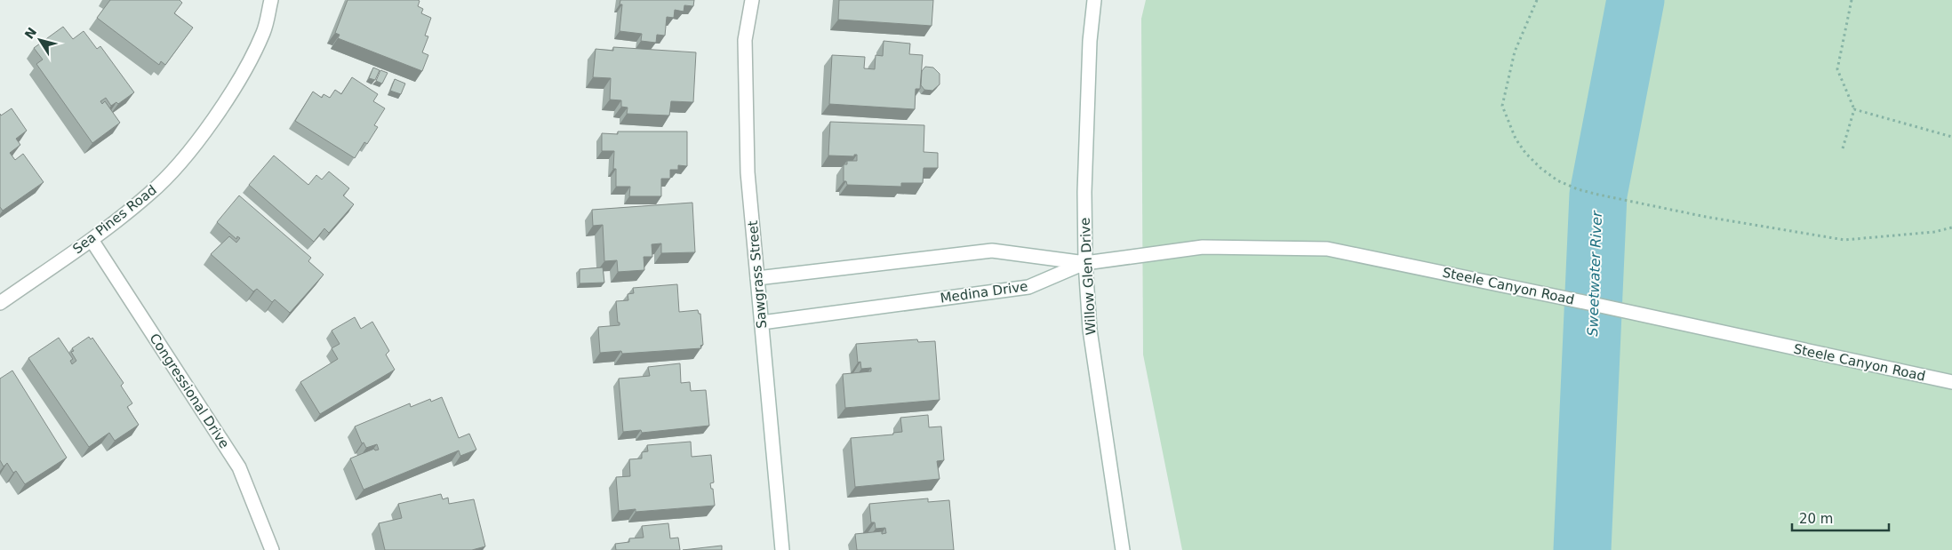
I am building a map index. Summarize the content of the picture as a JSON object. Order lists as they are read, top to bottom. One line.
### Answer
{"streets":{"street":["Sea Pines Road","Sawgrass Street","Willow Glen Drive","Steele Canyon Road","Medina Drive","Congressional Drive"]},"crossings":[["Sea Pines Road","Congressional Drive"],["Sawgrass Street","Medina Drive"],["Willow Glen Drive","Steele Canyon Road"],["Willow Glen Drive","Medina Drive"],["Steele Canyon Road","Medina Drive"]],"water":["Sweetwater River"],"scale_bar":"20 m","north":"top left"}
